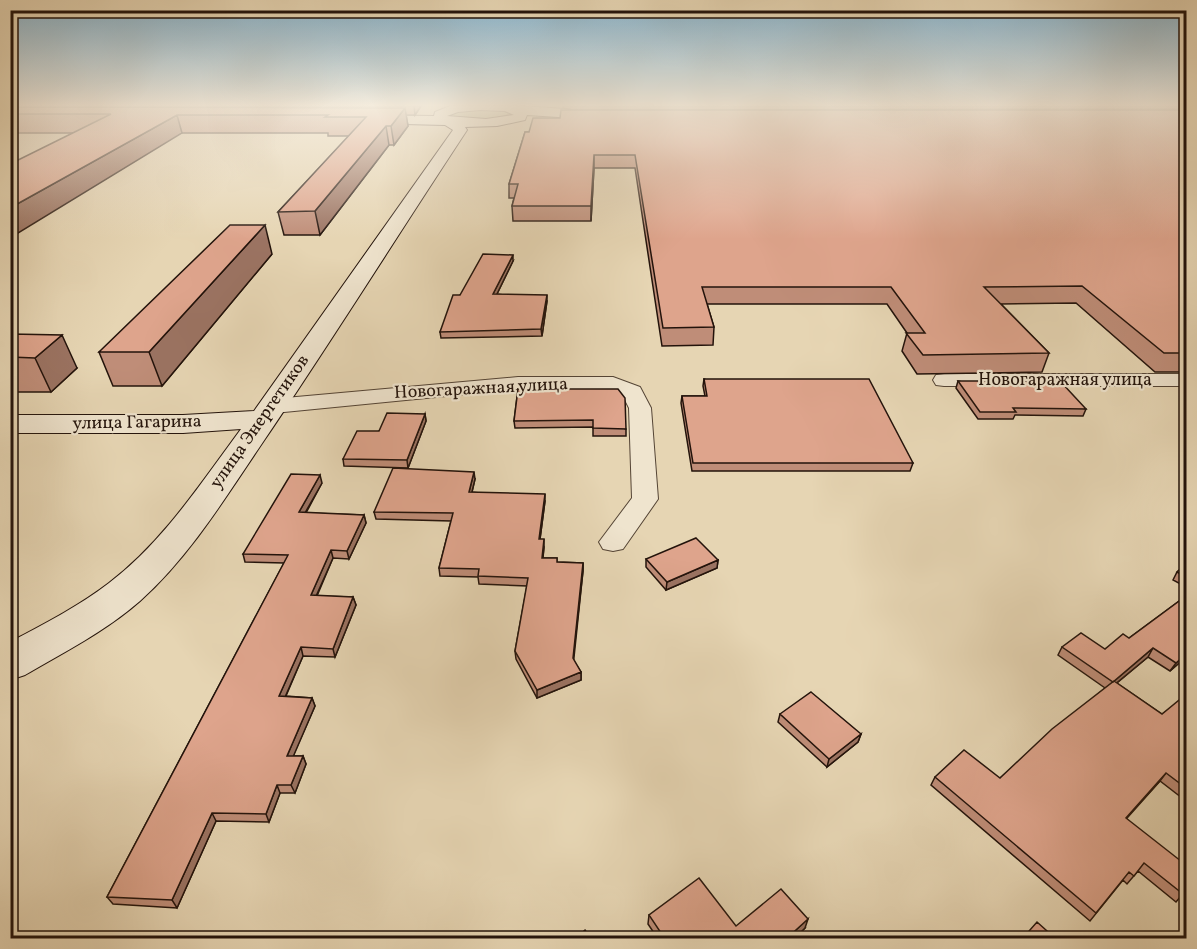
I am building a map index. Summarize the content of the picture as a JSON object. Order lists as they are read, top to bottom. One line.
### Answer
{"streets":{"street":["Новогаражная улица","улица Энергетиков","улица Гагарина"]},"crossings":[["Новогаражная улица","улица Энергетиков"],["Новогаражная улица","улица Гагарина"],["улица Энергетиков","улица Гагарина"]]}
